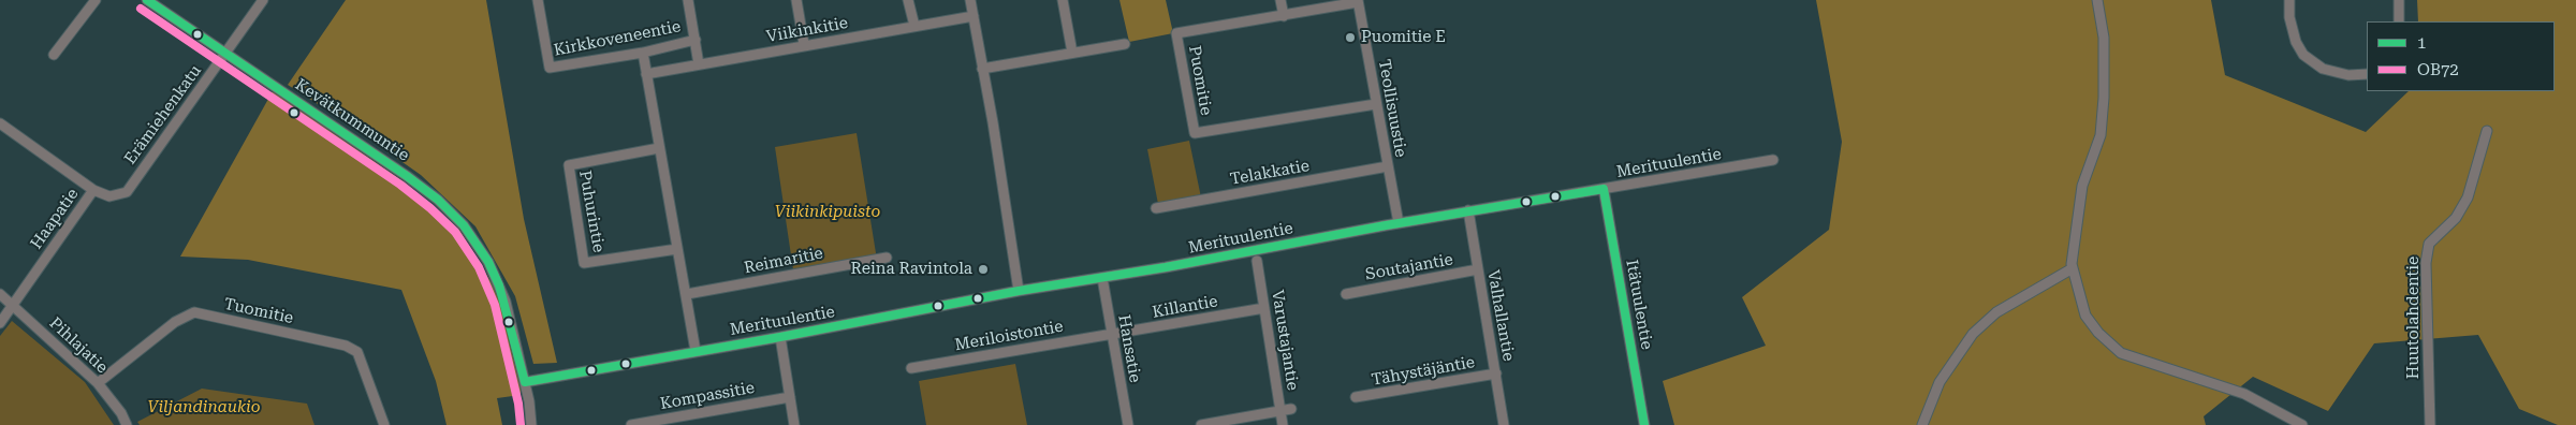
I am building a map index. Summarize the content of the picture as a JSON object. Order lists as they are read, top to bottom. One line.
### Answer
{"streets":{"street":["Viikinkitie","Kirkkoveneentie","Puomitie","Teollisuustie","Erämiehenkatu","Kevätkummuntie","Merituulentie","Telakkatie","Puhurintie","Haapatie","Reimaritie","Soutajantie","Itätuulentie","Killantie","Tuomitie","Valhallantie","Huutolahdentie","Meriloistontie","Varustajantie","Pihlajatie","Hansatie","Tähystäjäntie","Kompassitie"]},"crossings":[["Puomitie","Teollisuustie"],["Teollisuustie","Merituulentie"],["Teollisuustie","Telakkatie"],["Erämiehenkatu","Kevätkummuntie"],["Erämiehenkatu","Haapatie"],["Kevätkummuntie","Merituulentie"],["Merituulentie","Itätuulentie"],["Merituulentie","Valhallantie"],["Merituulentie","Hansatie"],["Haapatie","Pihlajatie"],["Soutajantie","Valhallantie"],["Killantie","Meriloistontie"],["Killantie","Varustajantie"],["Killantie","Hansatie"],["Tuomitie","Pihlajatie"],["Valhallantie","Tähystäjäntie"],["Meriloistontie","Hansatie"]],"parks":["Viikinkipuisto","Viljandinaukio"],"places":["Puomitie E","Reina Ravintola"],"lines":["transit line 1","transit line OB72"],"legend":["1","OB72"]}
